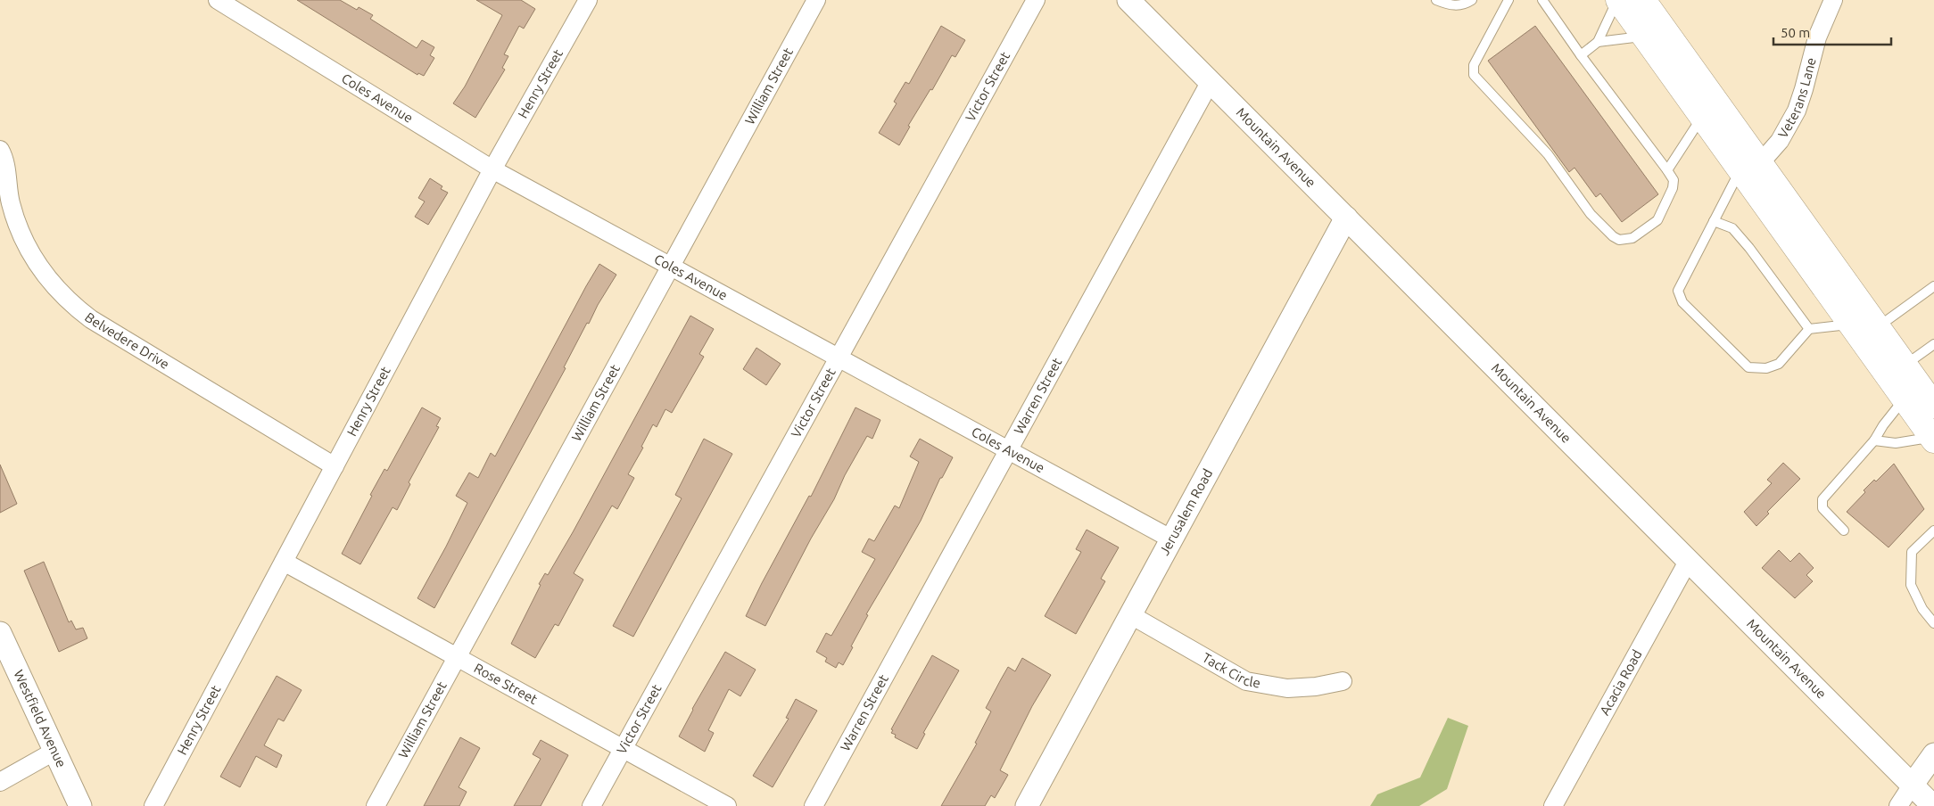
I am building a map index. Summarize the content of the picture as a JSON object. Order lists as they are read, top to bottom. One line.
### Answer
{"streets":{"street":["Henry Street","William Street","Victor Street","Veterans Lane","Coles Avenue","Mountain Avenue","Belvedere Drive","Warren Street","Jerusalem Road","Tack Circle","Acacia Road","Rose Street","Westfield Avenue"]},"crossings":[["Henry Street","Coles Avenue"],["Henry Street","Belvedere Drive"],["Henry Street","Rose Street"],["William Street","Coles Avenue"],["William Street","Rose Street"],["Victor Street","Coles Avenue"],["Victor Street","Rose Street"],["Coles Avenue","Warren Street"],["Coles Avenue","Jerusalem Road"],["Mountain Avenue","Warren Street"],["Mountain Avenue","Jerusalem Road"],["Mountain Avenue","Acacia Road"],["Jerusalem Road","Tack Circle"]],"scale_bar":"50 m"}
